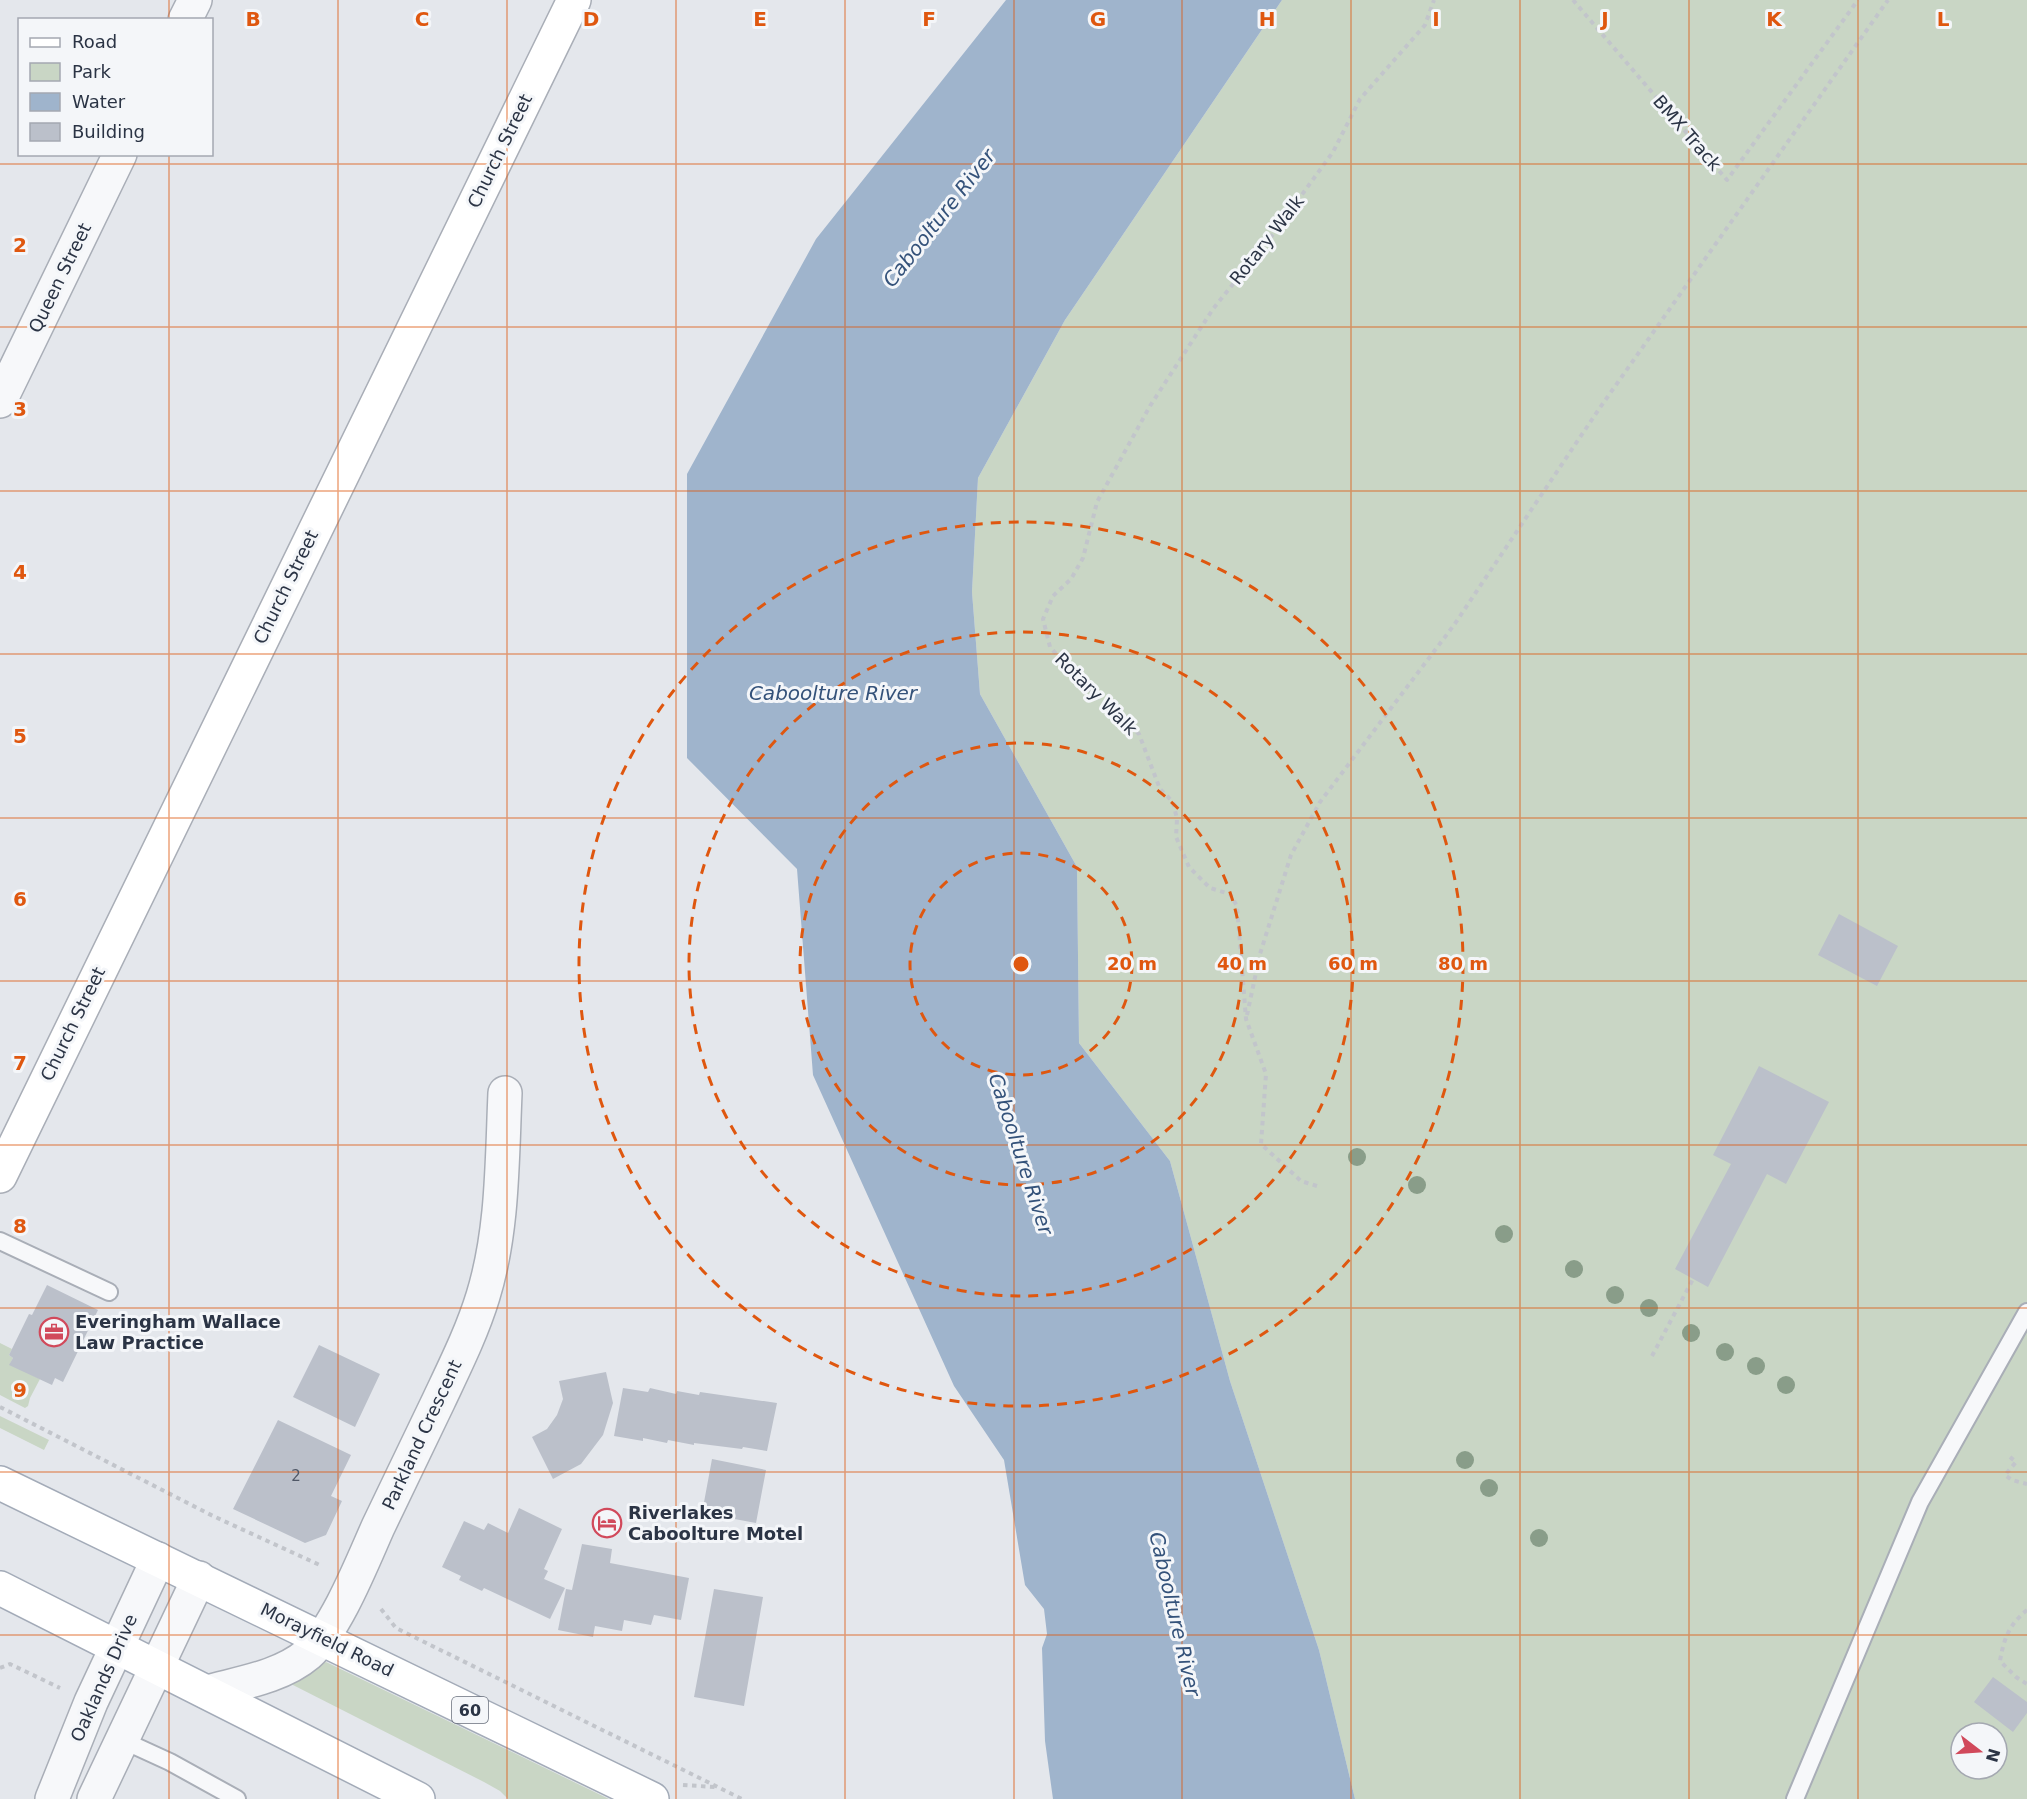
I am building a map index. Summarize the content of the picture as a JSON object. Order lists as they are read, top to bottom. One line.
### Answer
{"streets":{"street":["Church Street","Queen Street","Parkland Crescent","Morayfield Road","Oaklands Drive","60"],"path":["BMX Track","Rotary Walk"]},"crossings":[["Parkland Crescent","Morayfield Road"],["Morayfield Road","Oaklands Drive"]],"water":["Caboolture River"],"places":{"office":["Everingham Wallace Law Practice"],"hotel":["Riverlakes Caboolture Motel"]},"house_numbers":["2"],"legend":["Road","Park","Water","Building"],"north":"right","grid":{"columns":["B","C","D","E","F","G","H","I","J","K","L"],"rows":["2","3","4","5","6","7","8","9"]},"rings":["20 m","40 m","60 m","80 m"]}
